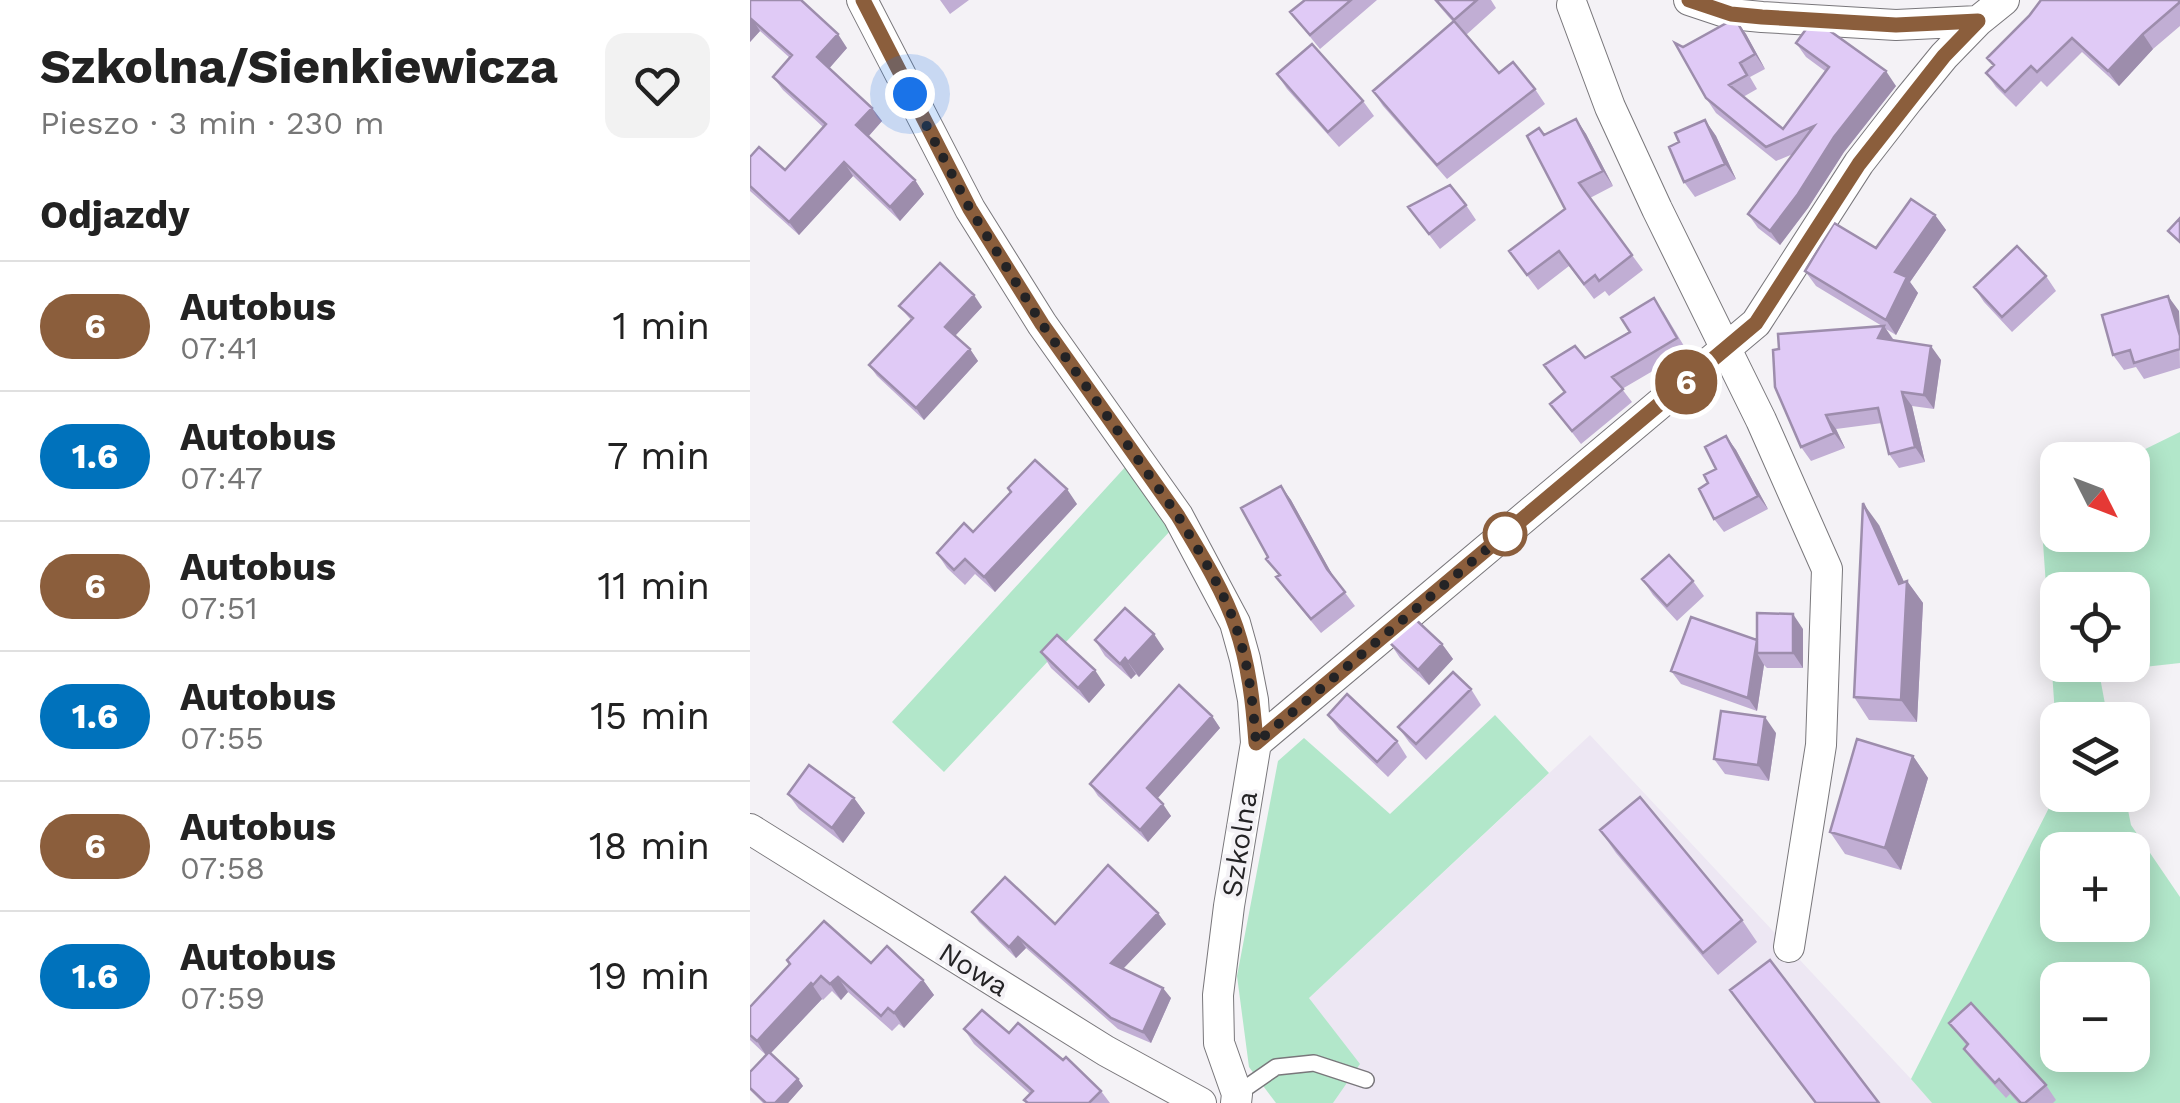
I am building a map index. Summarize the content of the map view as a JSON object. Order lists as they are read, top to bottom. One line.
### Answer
{"streets":{"street":["Szkolna","Nowa"]},"crossings":[["Szkolna","Nowa"]],"lines":["bus line 6"],"north":"bottom right","page":{"heading":[["Szkolna/Sienkiewicza","Pieszo · 3 min · 230 m"],"Odjazdy"],"on_map":"6","list":[{"mark":"6","name":"Autobus","note":"07:41","value":"1 min"},{"mark":"1.6","name":"Autobus","note":"07:47","value":"7 min"},{"mark":"6","name":"Autobus","note":"07:51","value":"11 min"},{"mark":"1.6","name":"Autobus","note":"07:55","value":"15 min"},{"mark":"6","name":"Autobus","note":"07:58","value":"18 min"},{"mark":"1.6","name":"Autobus","note":"07:59","value":"19 min"}],"map_buttons":["+","−"]}}
